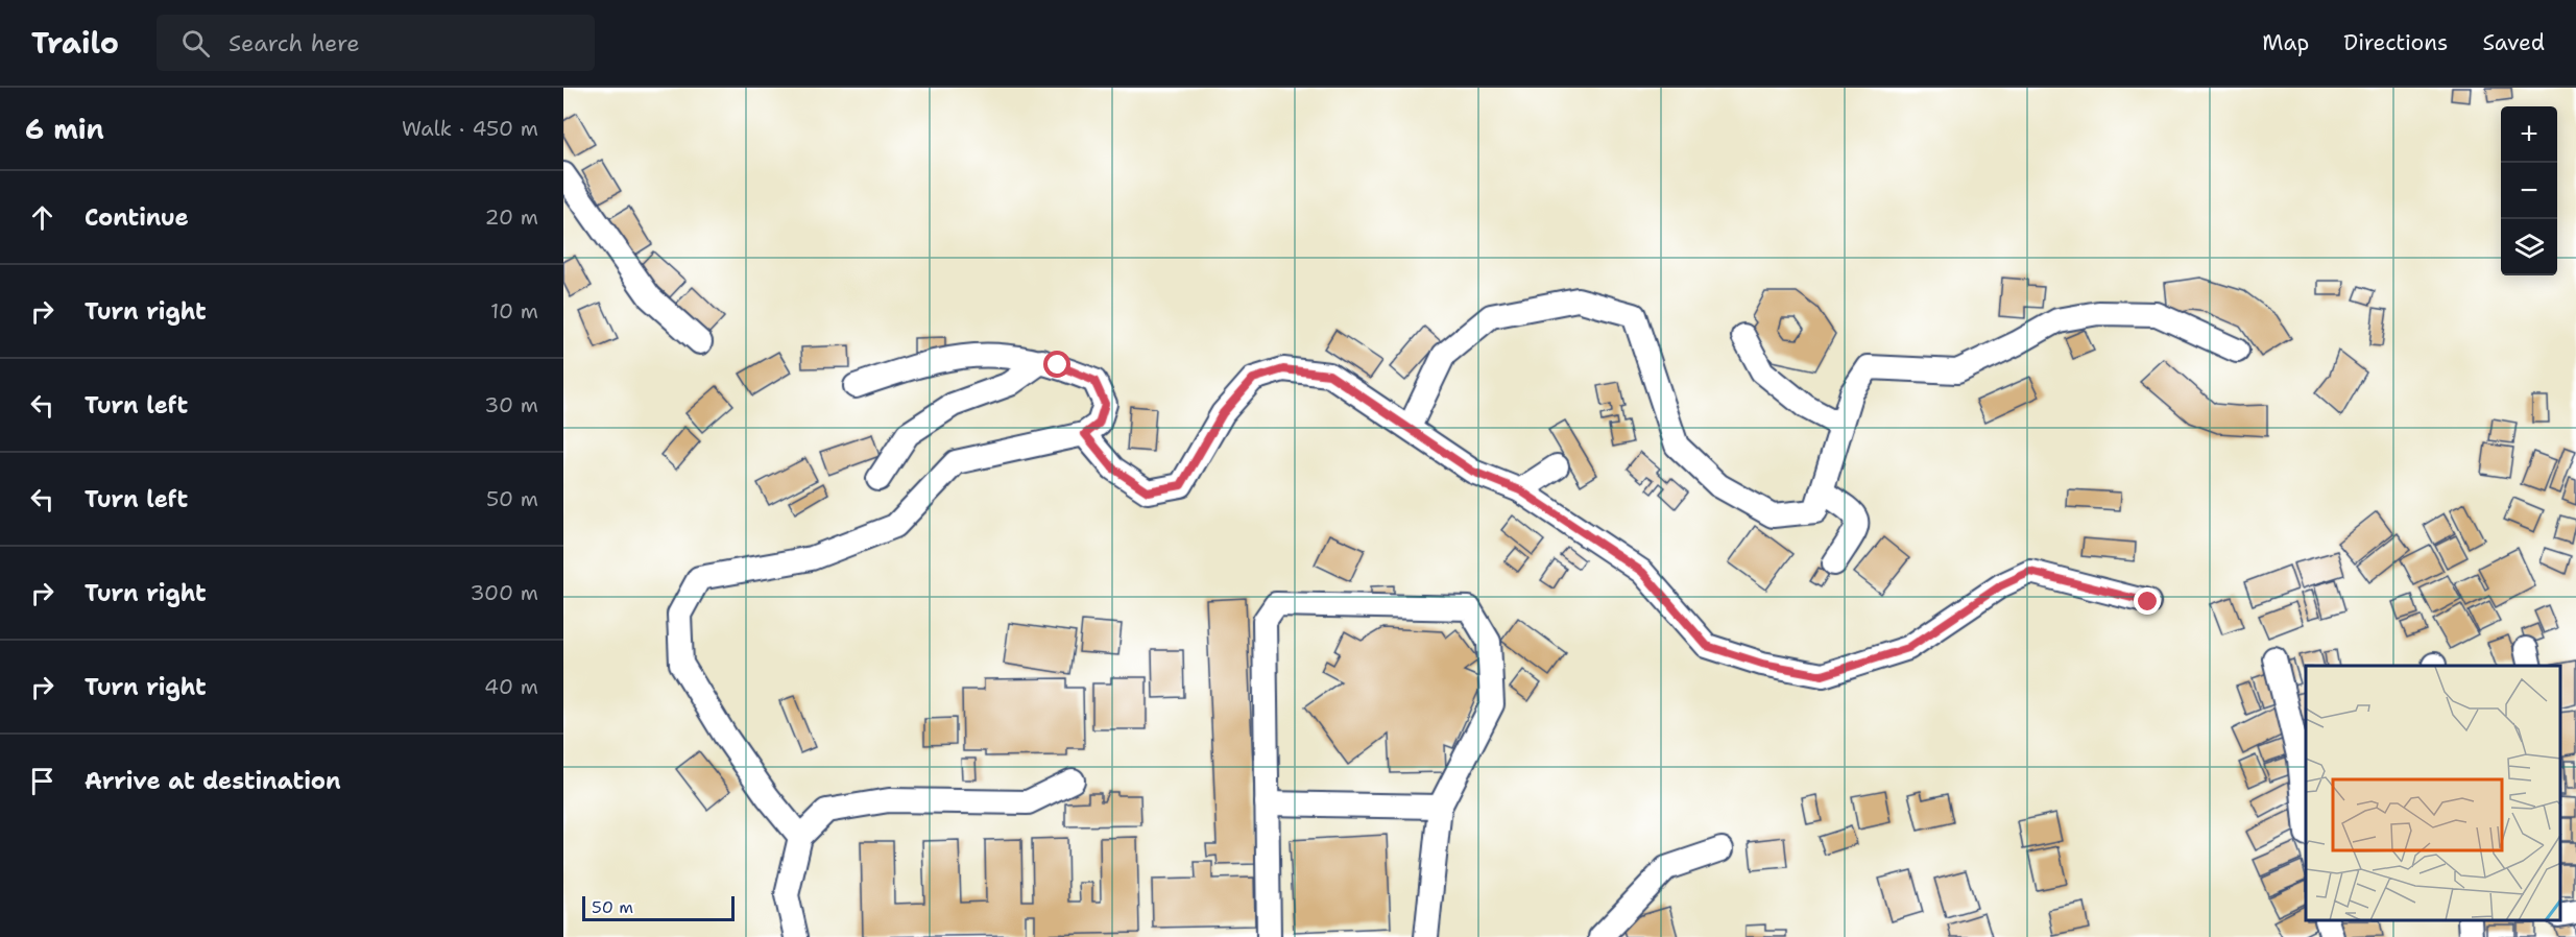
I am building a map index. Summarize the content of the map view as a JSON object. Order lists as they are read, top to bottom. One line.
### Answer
{"scale_bar":"50 m","page":{"header":"Trailo","search":"Search here","nav":["Map","Directions","Saved"],"heading":["6 min","Walk · 450 m"],"map_buttons":["+","−"],"list":[["Continue","20 m"],["Turn right","10 m"],["Turn left","30 m"],["Turn left","50 m"],["Turn right","300 m"],["Turn right","40 m"],"Arrive at destination"],"scale":"50 m"}}
